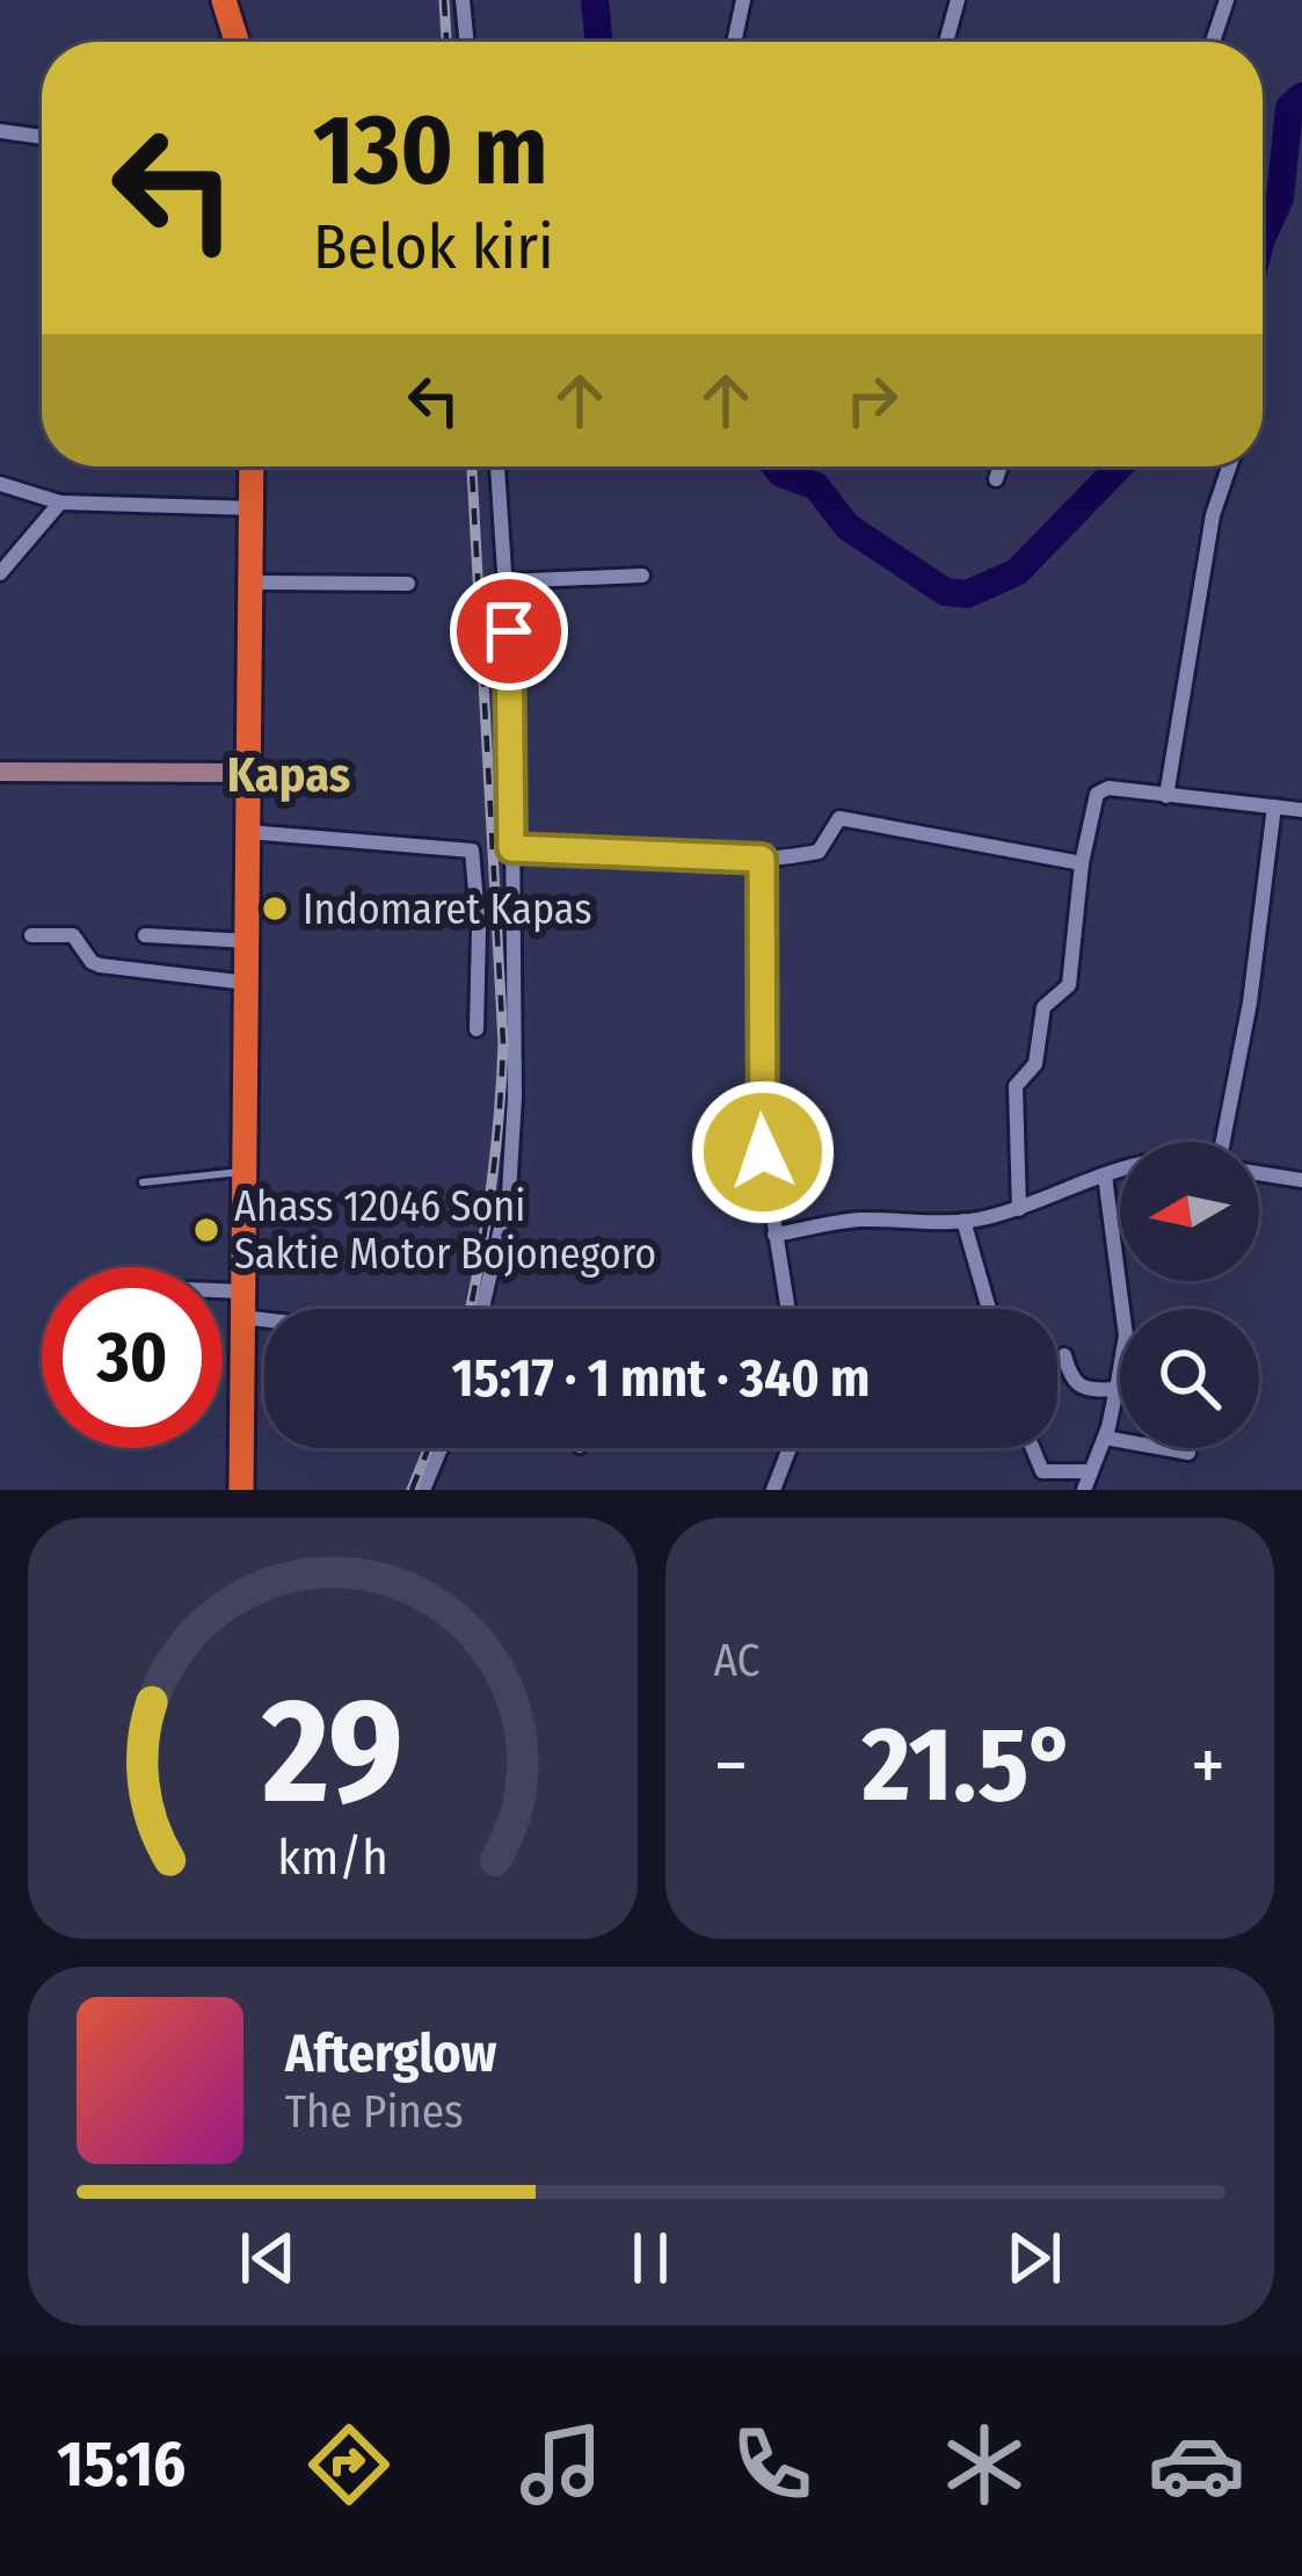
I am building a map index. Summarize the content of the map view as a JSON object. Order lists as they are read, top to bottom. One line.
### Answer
{"districts":["Kapas"],"places":["Indomaret Kapas","Ahass 12046 Soni Saktie Motor Bojonegoro"],"north":"left","page":{"turn":["130 m","Belok kiri"],"limit":"30","trip":"15:17 · 1 mnt · 340 m","tile":"AC","heat":["−","21.5°","+"],"song":["Afterglow","The Pines"],"tabs":"15:16","gauge":["29","km/h"]}}
